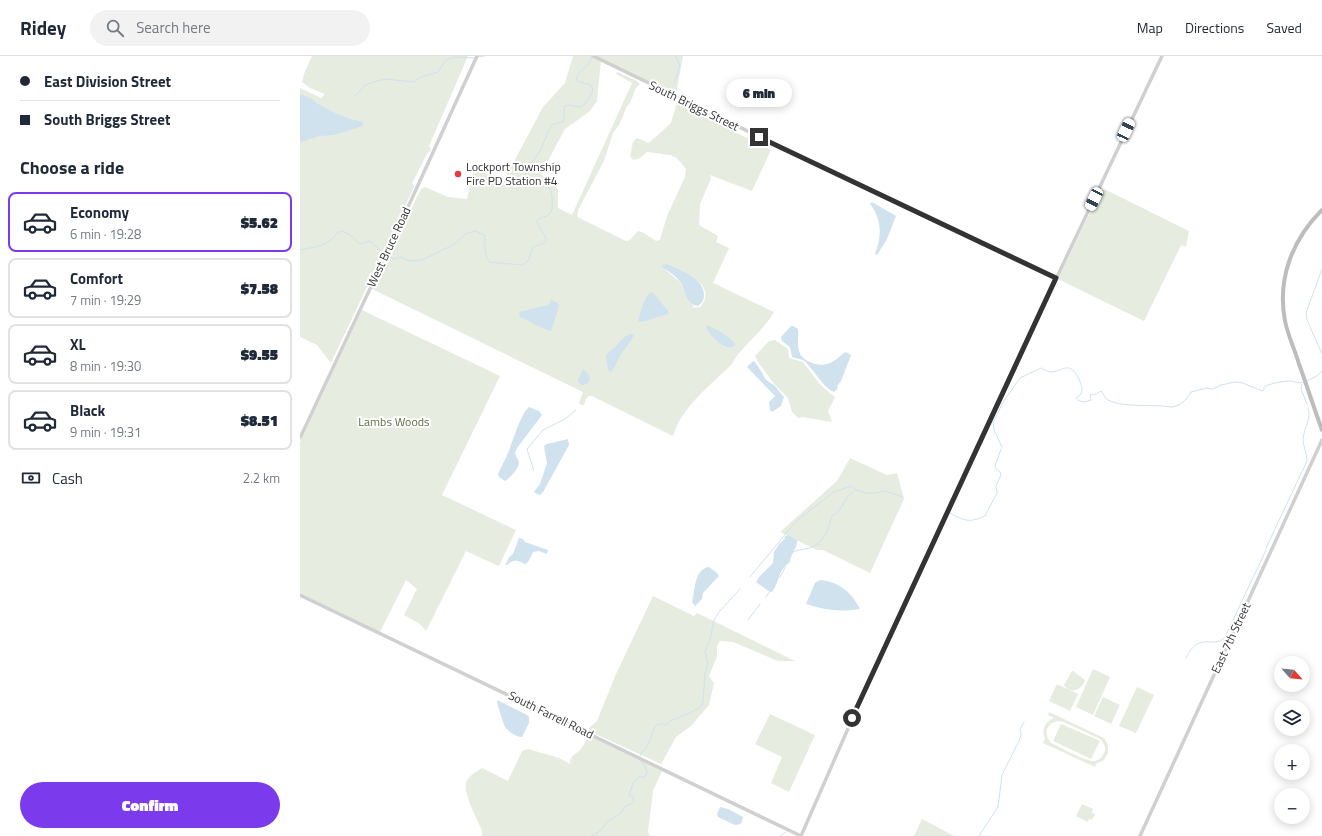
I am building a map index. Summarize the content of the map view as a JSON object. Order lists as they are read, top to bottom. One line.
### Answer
{"streets":{"street":["South Briggs Street","West Bruce Road","East 7th Street","South Farrell Road"]},"parks":["Lambs Woods"],"places":["Lockport Township Fire PD Station #4"],"north":"bottom right","page":{"header":"Ridey","search":"Search here","nav":["Map","Directions","Saved"],"banner":["East Division Street","South Briggs Street"],"bubble":"6 min","heading":"Choose a ride","list":[{"name":"Economy","note":"6 min · 19:28","value":"$5.62"},{"name":"Comfort","note":"7 min · 19:29","value":"$7.58"},{"name":"XL","note":"8 min · 19:30","value":"$9.55"},{"name":"Black","note":"9 min · 19:31","value":"$8.51"}],"pay":["Cash","2.2 km"],"map_buttons":["+","−"],"buttons":"Confirm"}}
